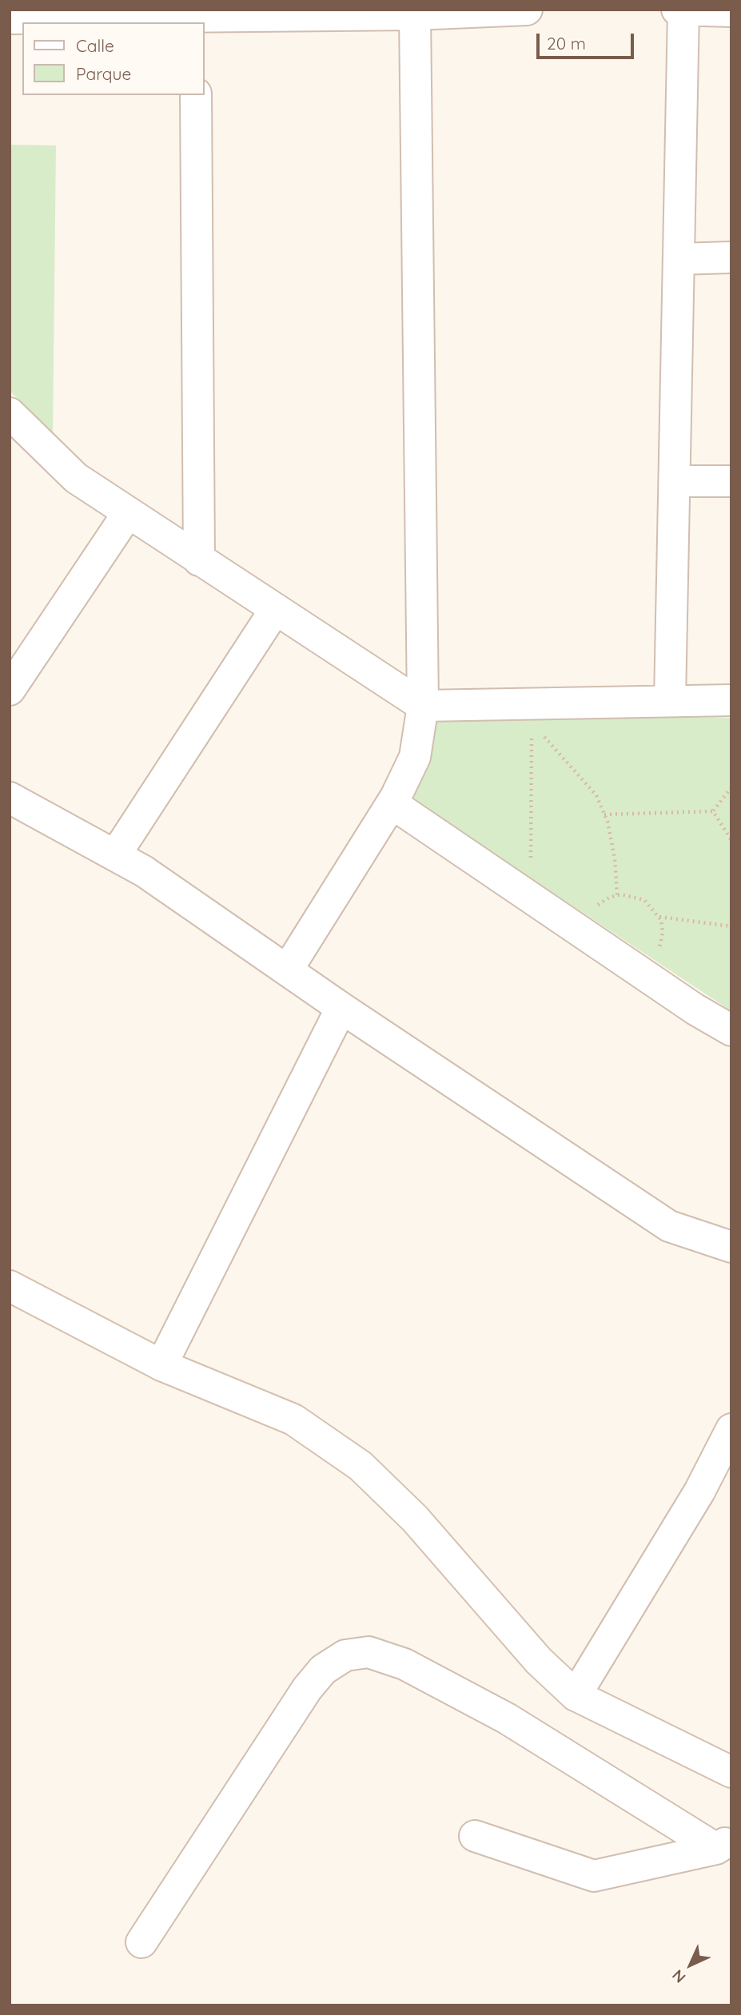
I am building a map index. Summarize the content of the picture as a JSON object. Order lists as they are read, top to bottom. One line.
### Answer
{"legend":["Calle","Parque"],"scale_bar":"20 m","north":"bottom left"}
